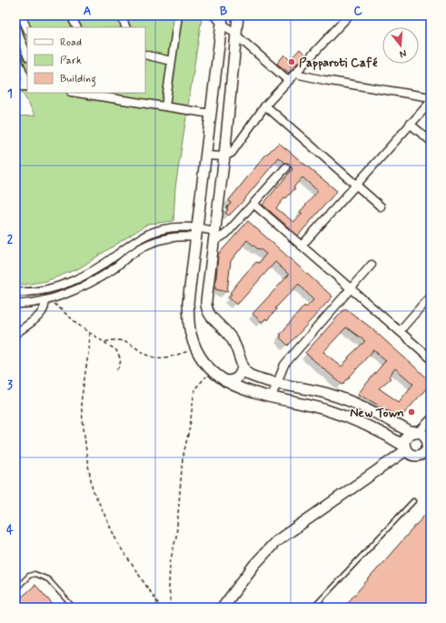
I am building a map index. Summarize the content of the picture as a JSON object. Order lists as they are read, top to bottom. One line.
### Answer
{"places":["Papparoti Café","New Town"],"legend":["Road","Park","Building"],"north":"bottom","grid":{"columns":["A","B","C"],"rows":["1","2","3","4"]}}
